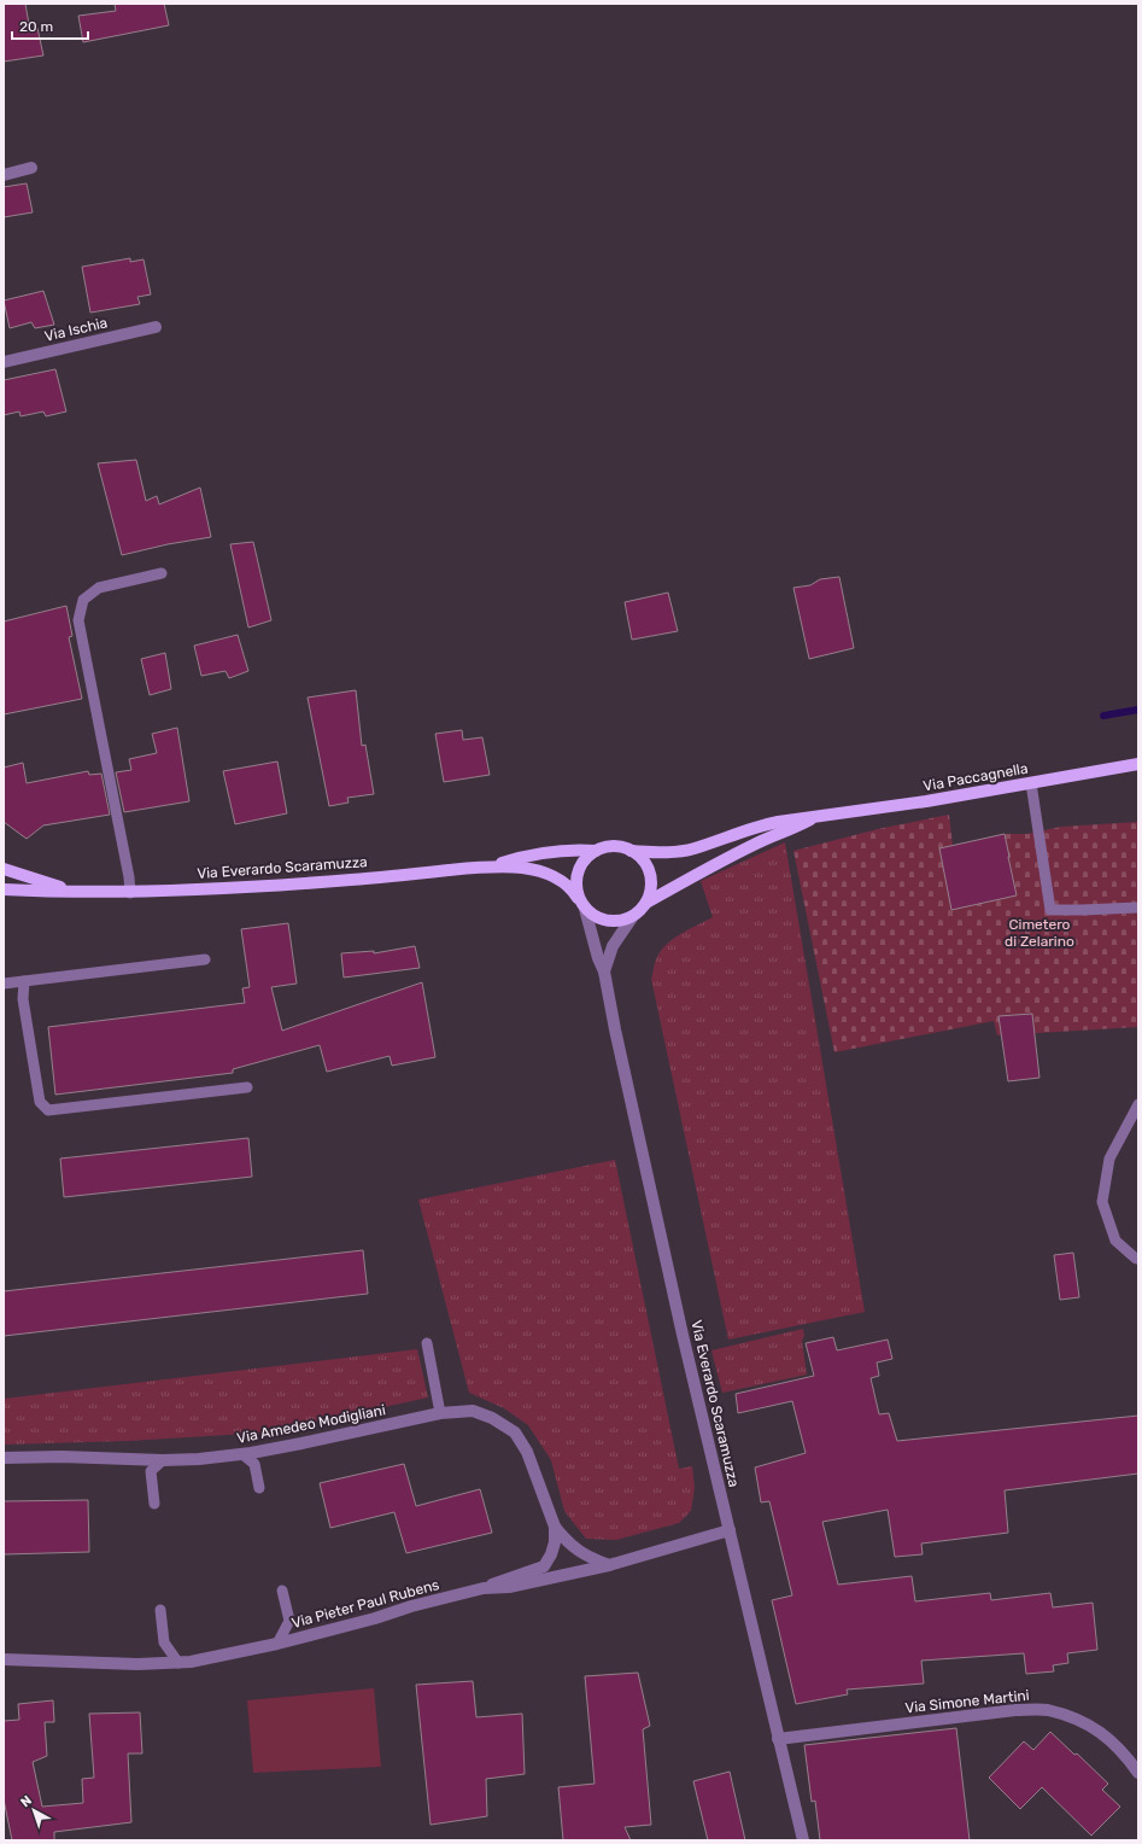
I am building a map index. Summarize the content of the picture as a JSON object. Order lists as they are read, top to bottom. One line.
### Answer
{"streets":{"main road":["Via Paccagnella","Via Everardo Scaramuzza"],"street":["Via Ischia","Via Amedeo Modigliani","Via Pieter Paul Rubens","Via Simone Martini"]},"crossings":[["Via Paccagnella","Via Everardo Scaramuzza"],["Via Everardo Scaramuzza","Via Pieter Paul Rubens"],["Via Everardo Scaramuzza","Via Simone Martini"],["Via Amedeo Modigliani","Via Pieter Paul Rubens"]],"parks":["Cimetero di Zelarino"],"scale_bar":"20 m","north":"top left"}
